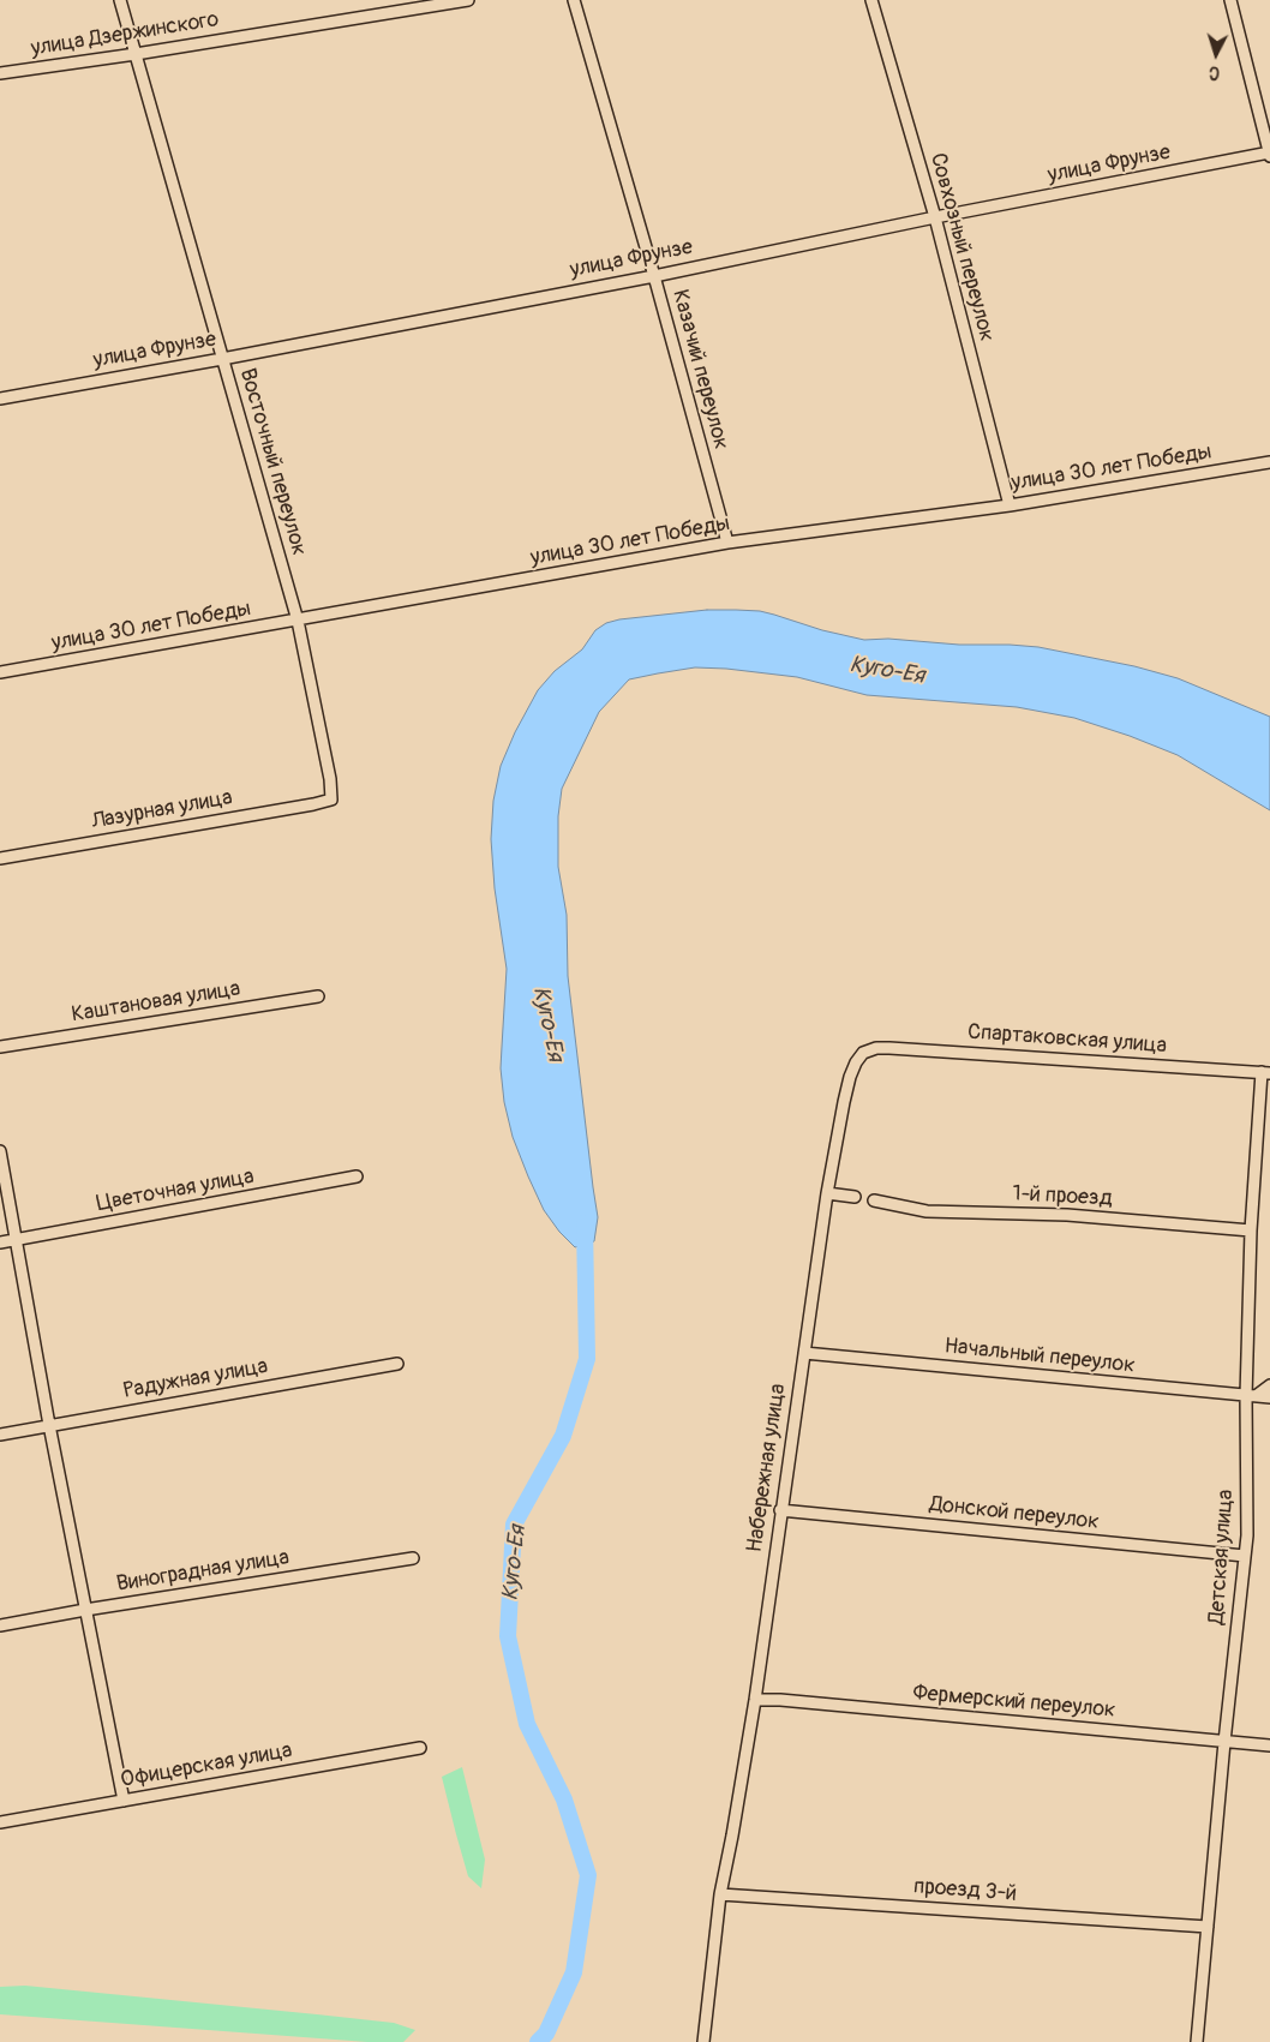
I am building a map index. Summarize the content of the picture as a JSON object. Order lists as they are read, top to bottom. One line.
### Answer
{"streets":{"street":["улица Дзержинского","улица Фрунзе","Совхозный переулок","Казачий переулок","Восточный переулок","улица 30 лет Победы","Лазурная улица","Каштановая улица","Спартаковская улица","Цветочная улица","1-й проезд","Начальный переулок","Радужная улица","Набережная улица","Донской переулок","Детская улица","Виноградная улица","Фермерский переулок","Офицерская улица","проезд 3-й"]},"crossings":[["улица Дзержинского","Восточный переулок"],["улица Фрунзе","Совхозный переулок"],["улица Фрунзе","Казачий переулок"],["улица Фрунзе","Восточный переулок"],["Совхозный переулок","улица 30 лет Победы"],["Казачий переулок","улица 30 лет Победы"],["Восточный переулок","улица 30 лет Победы"],["Восточный переулок","Лазурная улица"],["Спартаковская улица","Набережная улица"],["Спартаковская улица","Детская улица"],["1-й проезд","Детская улица"],["Начальный переулок","Набережная улица"],["Начальный переулок","Детская улица"],["Набережная улица","Донской переулок"],["Набережная улица","Фермерский переулок"],["Набережная улица","проезд 3-й"],["Донской переулок","Детская улица"],["Детская улица","Фермерский переулок"],["Детская улица","проезд 3-й"]],"water":["Куго-Ея"],"north":"bottom"}
